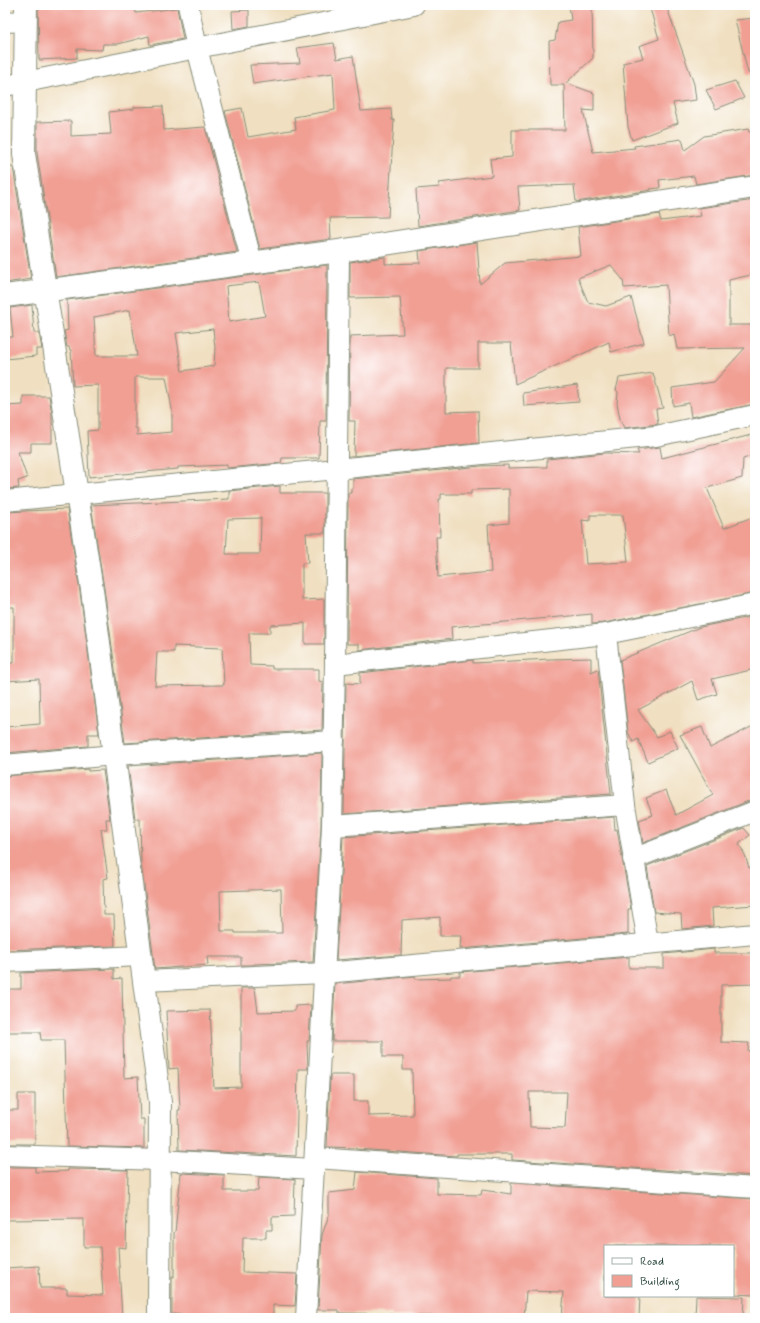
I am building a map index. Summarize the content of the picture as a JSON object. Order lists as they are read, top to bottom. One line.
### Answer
{"legend":["Road","Building"]}
